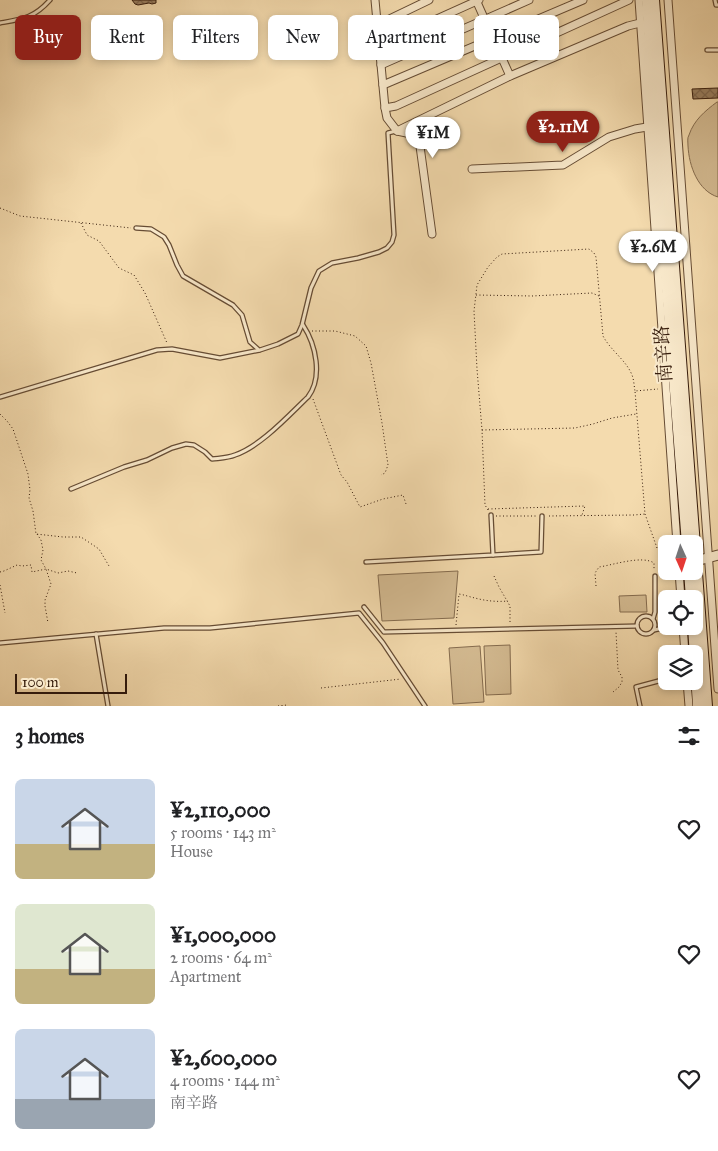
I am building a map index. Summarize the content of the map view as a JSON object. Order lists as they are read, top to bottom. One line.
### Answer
{"streets":{"main road":["南辛路"]},"scale_bar":"100 m","north":"bottom","page":{"chip":["Buy","Rent","Filters","New","Apartment","House"],"price":["¥2.11M","¥1M","¥2.6M"],"scale":"100 m","heading":"3 homes","list":[{"name":"¥2,110,000","note":"5 rooms · 143 m² · House"},{"name":"¥1,000,000","note":"2 rooms · 64 m² · Apartment"},{"name":"¥2,600,000","note":"4 rooms · 144 m² · 南辛路"}]}}
